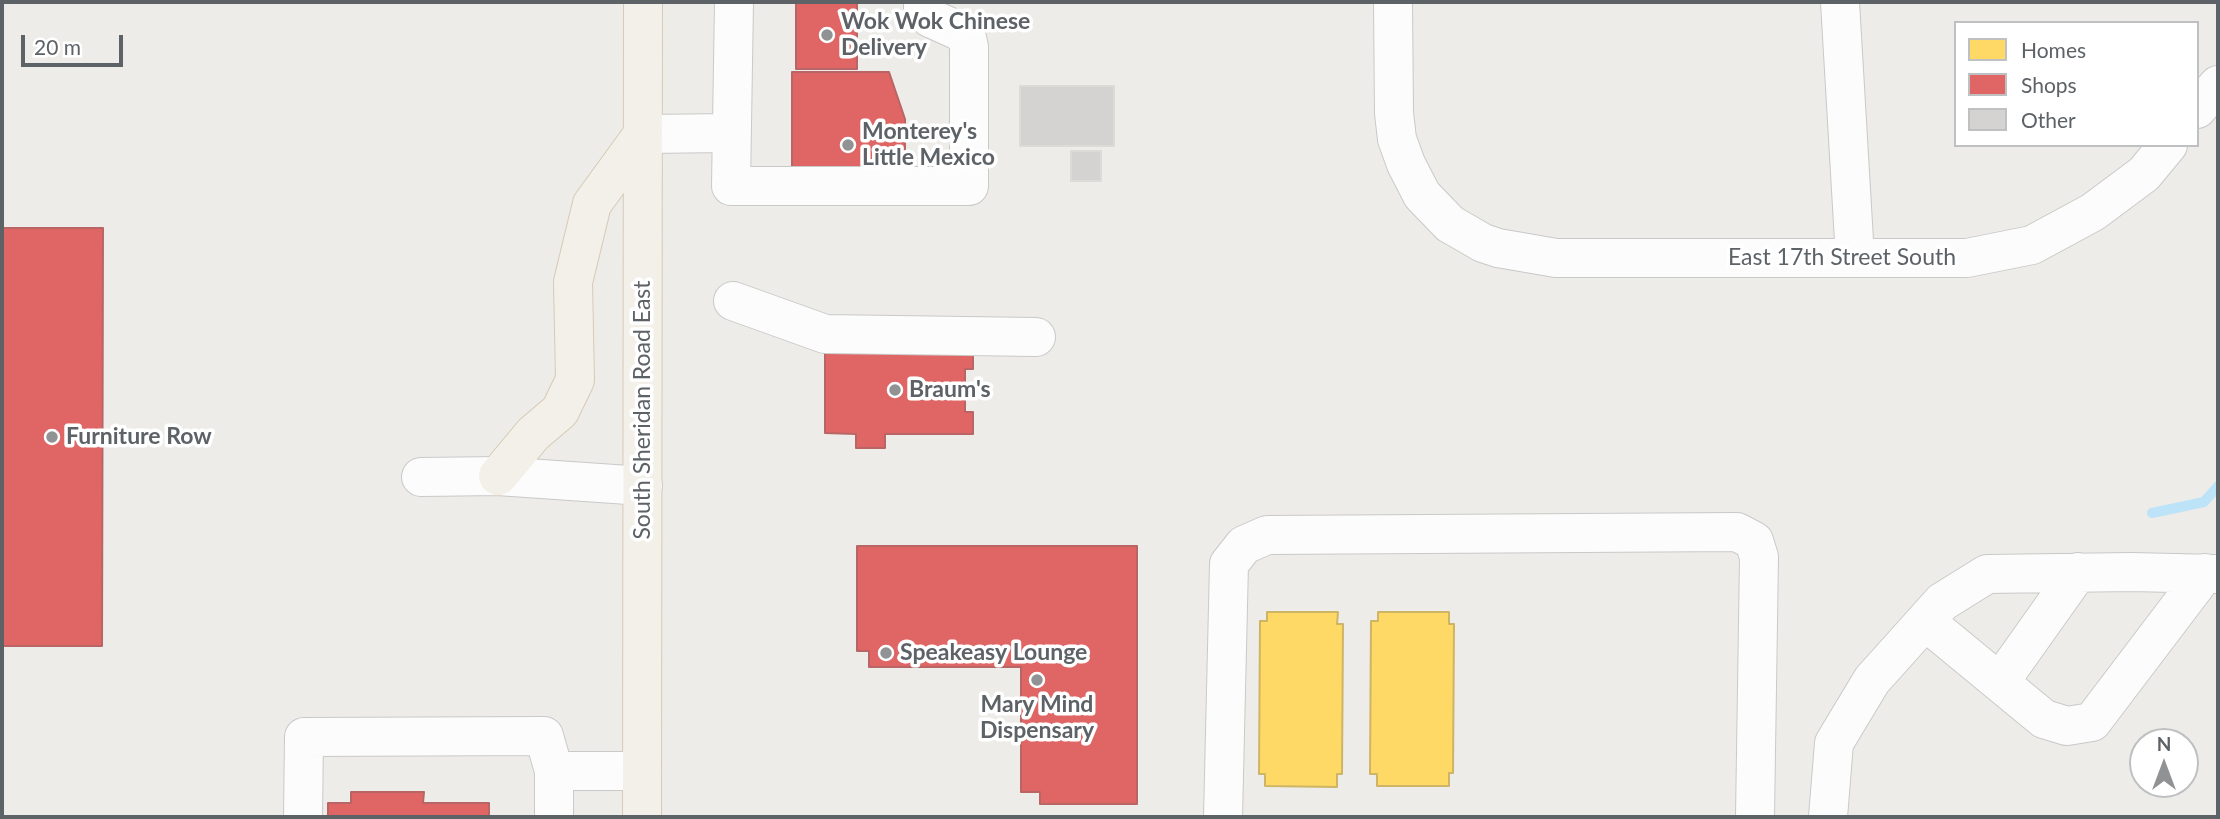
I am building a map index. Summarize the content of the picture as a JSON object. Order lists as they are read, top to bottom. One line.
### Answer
{"streets":{"main road":["South Sheridan Road East"],"street":["East 17th Street South"]},"places":["Wok Wok Chinese Delivery","Monterey's Little Mexico","Braum's","Furniture Row","Speakeasy Lounge","Mary Mind Dispensary"],"legend":["Homes","Shops","Other"],"scale_bar":"20 m","north":"top"}
